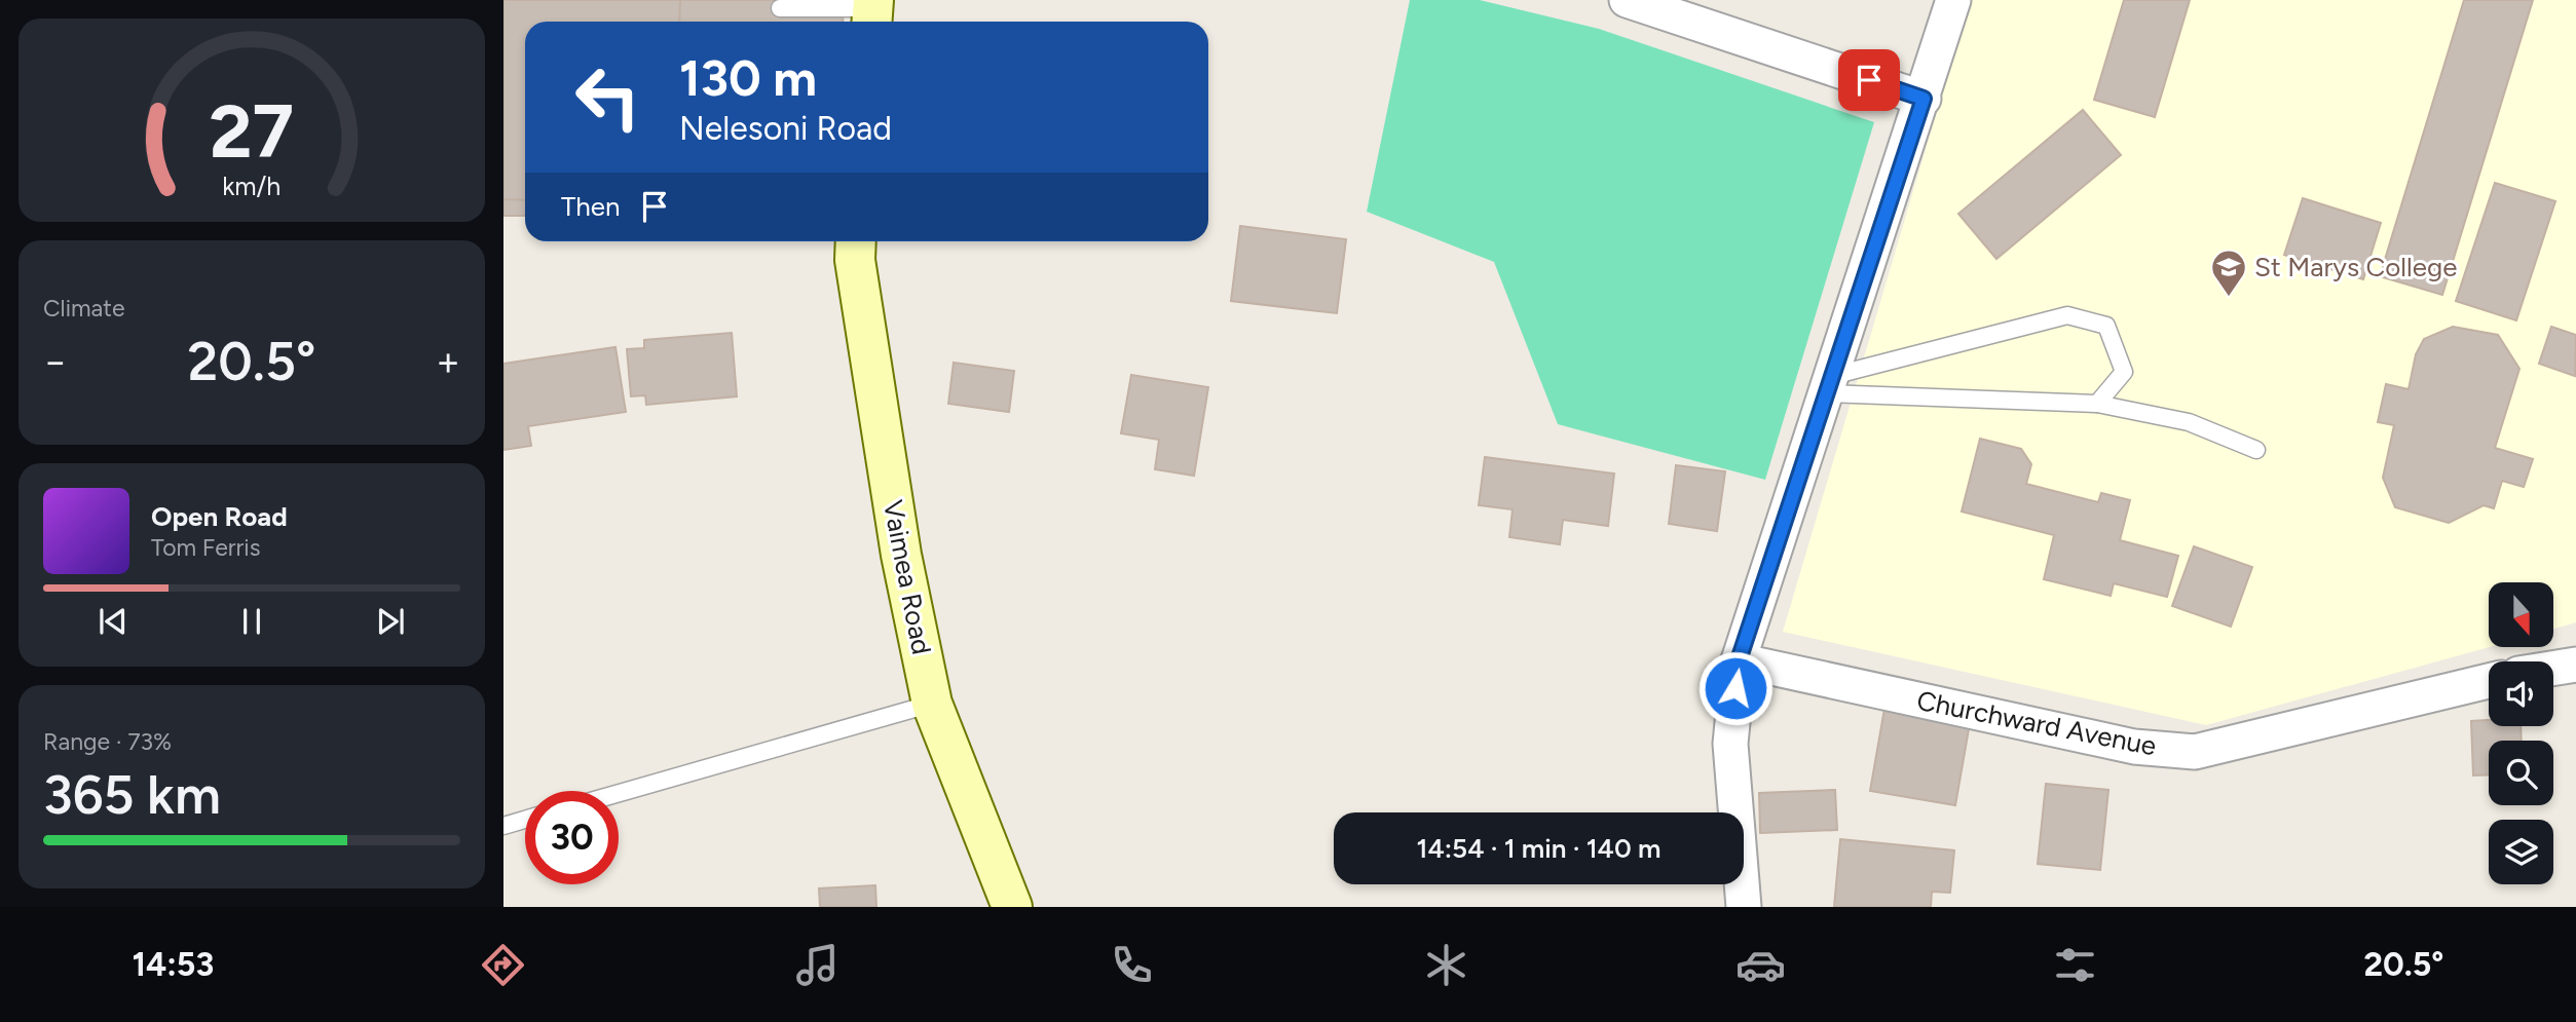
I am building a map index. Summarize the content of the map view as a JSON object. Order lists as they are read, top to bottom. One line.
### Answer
{"streets":{"street":["Vaimea Road","Churchward Avenue"]},"places":{"school or university":["St Marys College"]},"north":"bottom","page":{"turn":["130 m","Nelesoni Road"],"then":"Then","tile":["Climate",["Range · 73%","365 km"]],"heat":["−","20.5°","+"],"song":["Open Road","Tom Ferris"],"limit":"30","trip":"14:54 · 1 min · 140 m","tabs":["14:53","20.5°"],"gauge":["27","km/h"]}}
